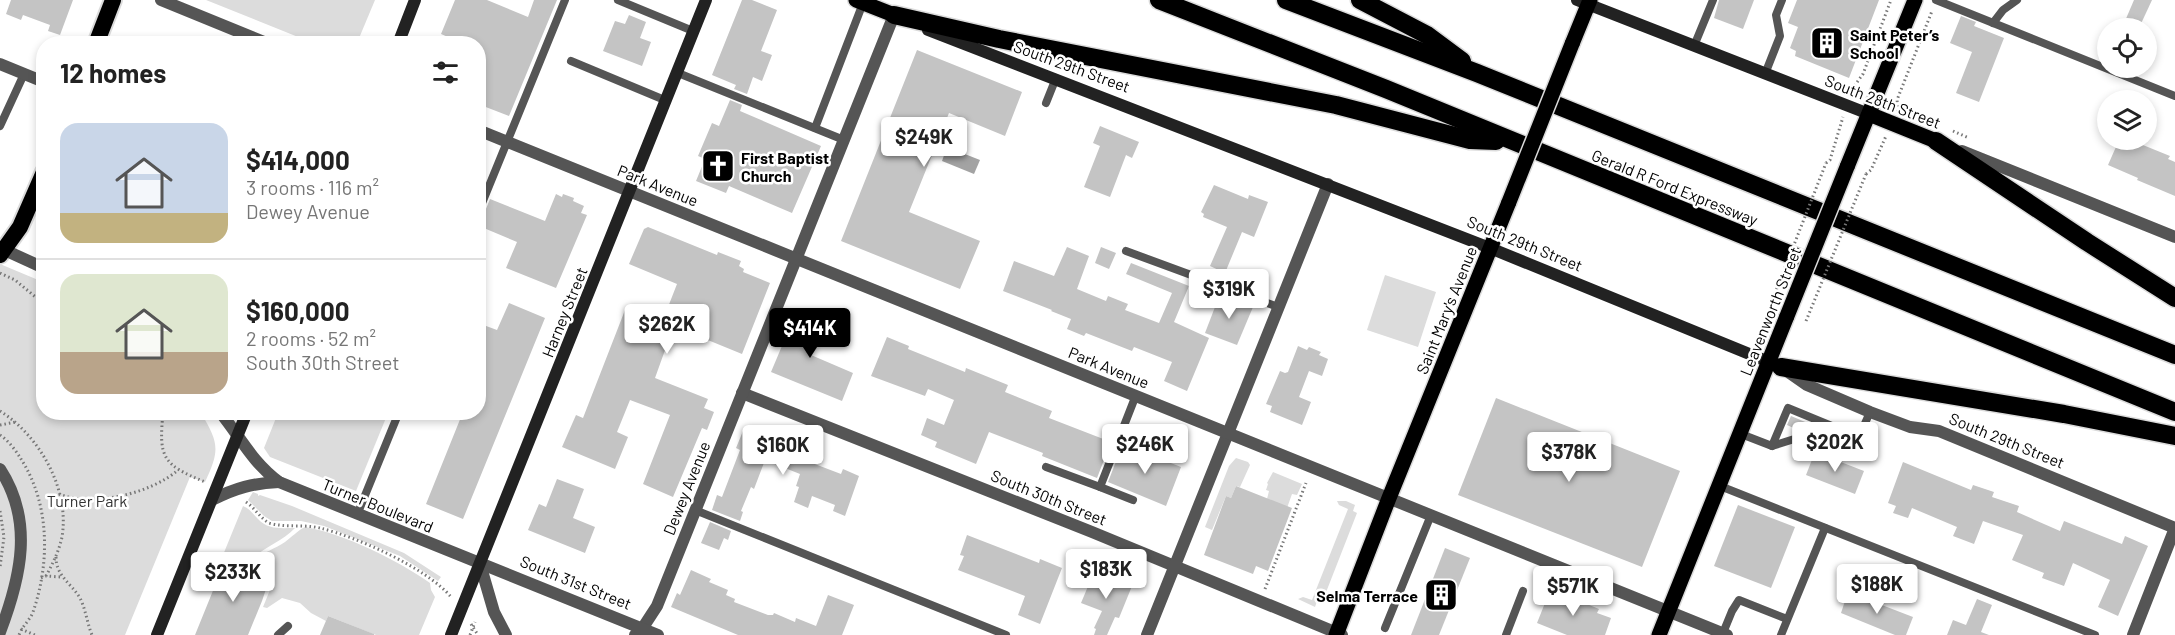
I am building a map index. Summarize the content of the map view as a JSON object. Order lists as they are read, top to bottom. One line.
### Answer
{"streets":{"highway":["Gerald R Ford Expressway"],"main road":["South 29th Street","South 28th Street","Saint Mary's Avenue","Leavenworth Street","Harney Street"],"street":["Park Avenue","Dewey Avenue","South 30th Street","Turner Boulevard","South 31st Street"]},"crossings":[["South 29th Street","Saint Mary's Avenue"],["South 29th Street","Leavenworth Street"],["South 29th Street","Dewey Avenue"],["South 28th Street","Saint Mary's Avenue"],["South 28th Street","Leavenworth Street"],["Park Avenue","Saint Mary's Avenue"],["Park Avenue","Leavenworth Street"],["Park Avenue","Harney Street"],["Park Avenue","Dewey Avenue"],["Saint Mary's Avenue","South 30th Street"],["Harney Street","Turner Boulevard"],["Harney Street","South 31st Street"],["Dewey Avenue","South 30th Street"],["Dewey Avenue","South 31st Street"],["Turner Boulevard","South 31st Street"]],"parks":["Turner Park"],"places":{"building":["Saint Peter’s School","Selma Terrace"],"church":["First Baptist Church"]},"page":{"heading":"12 homes","list":[{"name":"$414,000","note":"3 rooms · 116 m² · Dewey Avenue"},{"name":"$160,000","note":"2 rooms · 52 m² · South 30th Street"}],"price":["$249K","$319K","$262K","$414K","$202K","$246K","$160K","$378K","$183K","$233K","$188K","$571K"]}}
